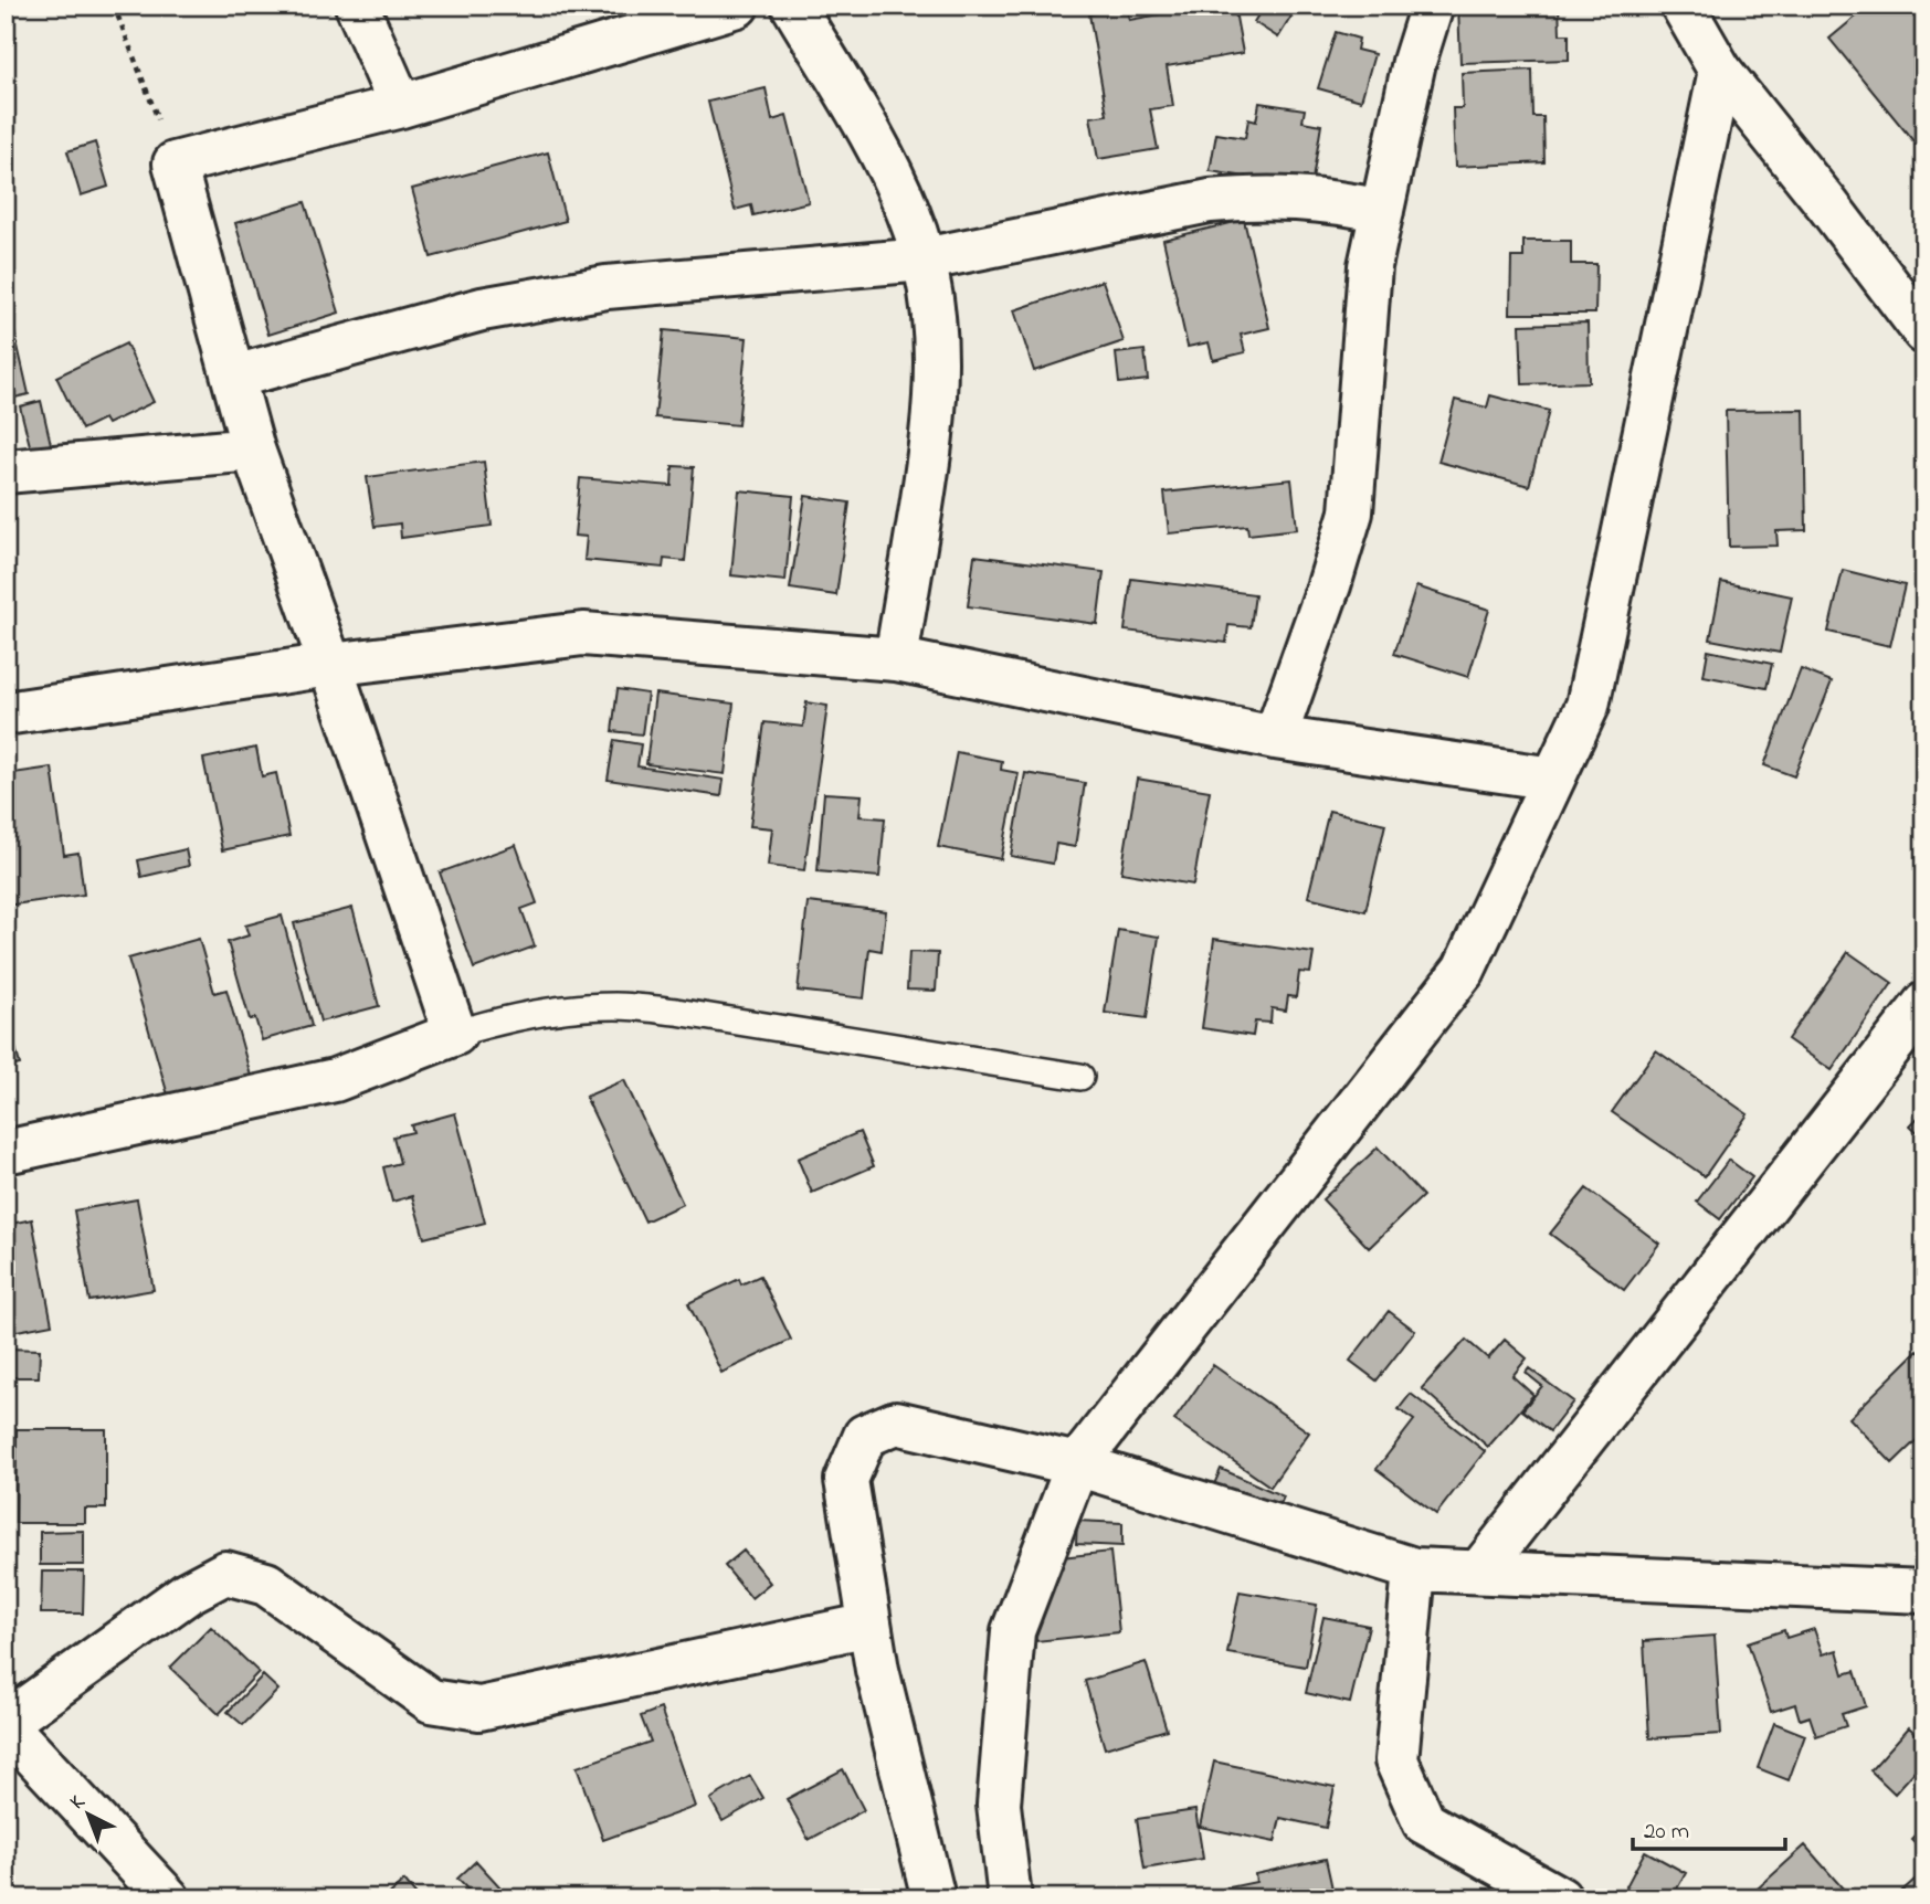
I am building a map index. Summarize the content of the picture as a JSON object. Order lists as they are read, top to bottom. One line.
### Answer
{"scale_bar":"20 m","north":"top left"}
